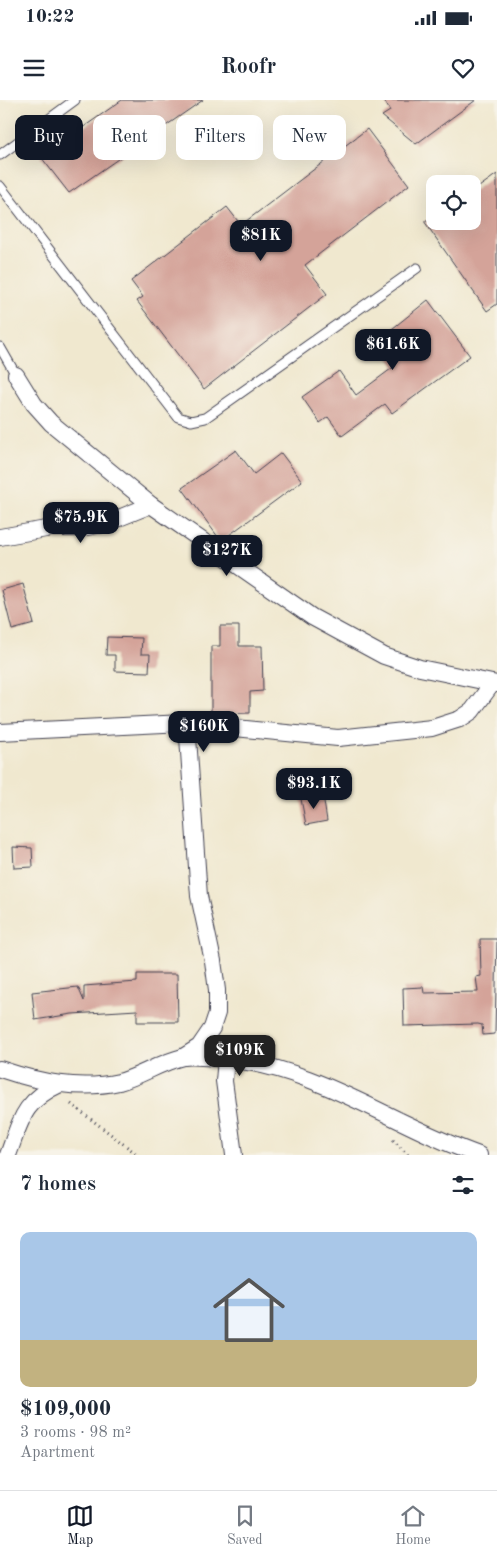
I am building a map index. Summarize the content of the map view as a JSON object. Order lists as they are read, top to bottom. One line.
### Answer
{"page":{"status":"10:22","header":"Roofr","chip":["Buy","Rent","Filters","New"],"price":["$81K","$61.6K","$75.9K","$127K","$160K","$93.1K","$109K"],"heading":"7 homes","list":[{"name":"$109,000","note":"3 rooms · 98 m² · Apartment"}],"tabs":["Map","Saved","Home"]}}
